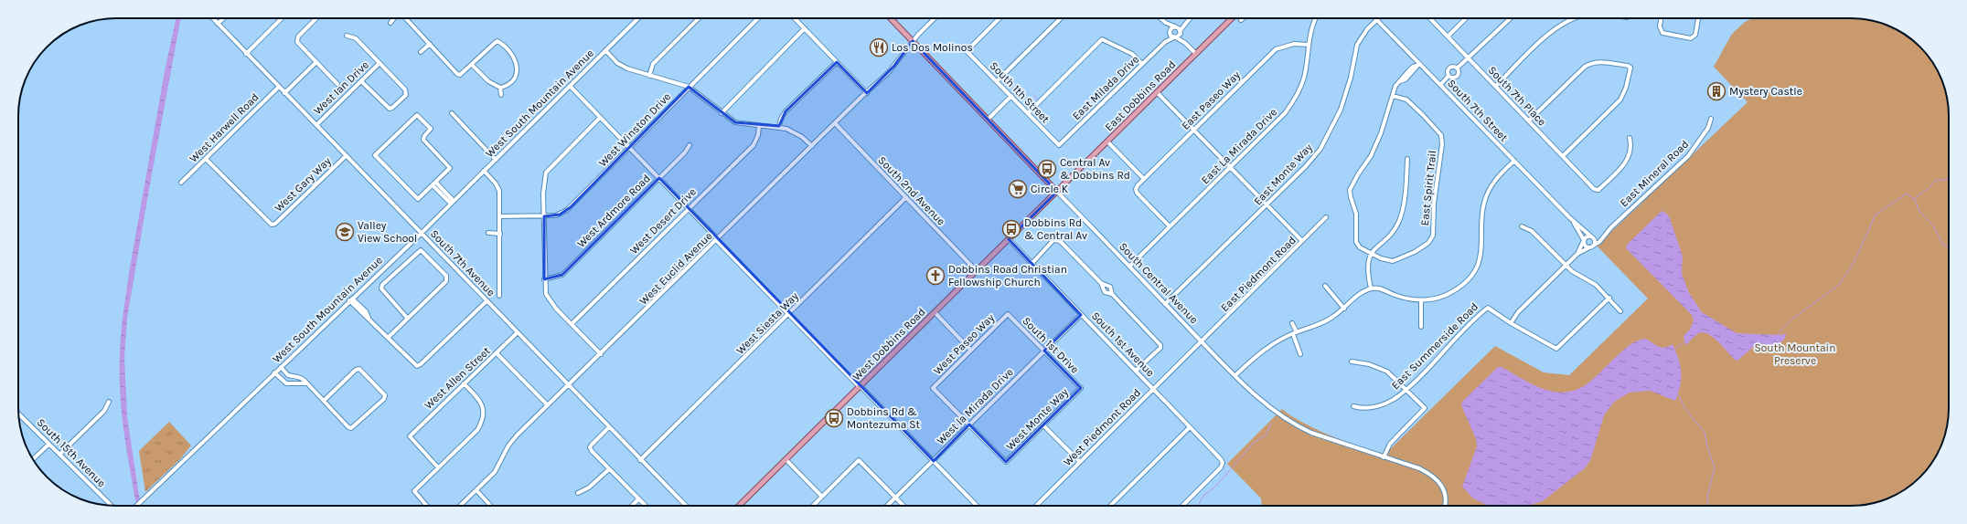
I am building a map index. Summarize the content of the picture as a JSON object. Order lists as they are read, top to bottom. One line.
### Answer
{"streets":{"main road":["East Dobbins Road","South Central Avenue","West Dobbins Road"],"street":["West Ian Drive","East Milada Drive","South 1th Street","South 7th Place","East Paseo Way","West South Mountain Avenue","South 7th Street","West Harwell Road","West Winston Drive","East La Mirada Drive","East Mineral Road","East Monte Way","West Gary Way","East Spirit Trail","South 2nd Avenue","West Ardmore Road","West Desert Drive","South 7th Avenue","West Euclid Avenue","East Piedmont Road","West Siesta Way","West Paseo Way","South 1st Avenue","South 1st Drive","East Summerside Road","West Allen Street","West la Mirada Drive","West Monte Way","West Piedmont Road","South 15th Avenue"]},"crossings":[["West Ian Drive","South 7th Avenue"],["East Milada Drive","South 1th Street"],["East Dobbins Road","South Central Avenue"],["East Dobbins Road","West Dobbins Road"],["East Paseo Way","East La Mirada Drive"],["West South Mountain Avenue","South 7th Avenue"],["South 7th Street","East Mineral Road"],["South 7th Street","East Monte Way"],["West Harwell Road","West Gary Way"],["West Harwell Road","South 7th Avenue"],["East La Mirada Drive","South Central Avenue"],["East Mineral Road","East Summerside Road"],["East Monte Way","South Central Avenue"],["West Gary Way","South 7th Avenue"],["South 2nd Avenue","West Euclid Avenue"],["South 2nd Avenue","West Siesta Way"],["South 2nd Avenue","West Dobbins Road"],["South 7th Avenue","West Euclid Avenue"],["South 7th Avenue","West Siesta Way"],["South 7th Avenue","West Allen Street"],["West Euclid Avenue","South Central Avenue"],["East Piedmont Road","South Central Avenue"],["East Piedmont Road","West Piedmont Road"],["South Central Avenue","West Dobbins Road"],["South Central Avenue","West Piedmont Road"],["West Dobbins Road","South 1st Avenue"],["West Paseo Way","South 1st Drive"],["West Paseo Way","West la Mirada Drive"],["West Paseo Way","West Monte Way"],["South 1st Avenue","West la Mirada Drive"],["South 1st Avenue","West Piedmont Road"],["South 1st Drive","West la Mirada Drive"],["South 1st Drive","West Monte Way"],["West la Mirada Drive","West Monte Way"]],"parks":["South Mountain Preserve"],"places":{"restaurant":["Los Dos Molinos"],"building":["Mystery Castle"],"bus stop":["Central Av & Dobbins Rd","Dobbins Rd & Central Av","Dobbins Rd & Montezuma St"],"supermarket":["Circle K"],"school or university":["Valley View School"],"church":["Dobbins Road Christian Fellowship Church"]}}
